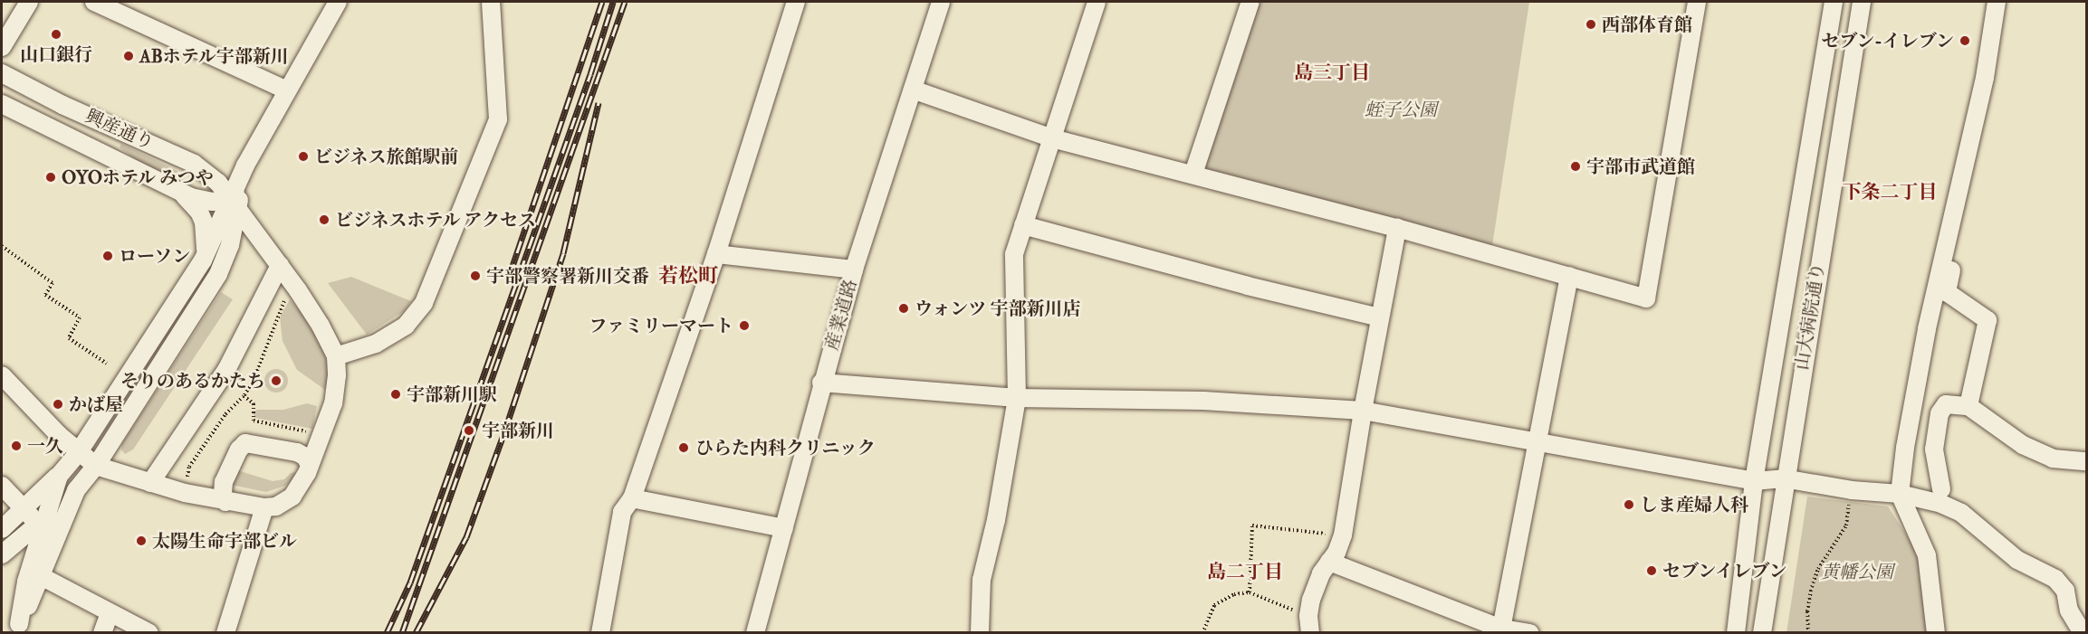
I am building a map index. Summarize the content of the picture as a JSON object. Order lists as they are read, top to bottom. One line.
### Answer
{"streets":{"street":["興産通り","産業道路","山大病院通り"]},"districts":["島三丁目","下条二丁目","若松町","島二丁目"],"parks":["蛭子公園","黄幡公園"],"places":["西部体育館","山口銀行","セブン-イレブン","ABホテル宇部新川","ビジネス旅館駅前","宇部市武道館","OYOホテル みつや","ビジネスホテル アクセス","ローソン","宇部警察署新川交番","ウォンツ 宇部新川店","ファミリーマート","そりのあるかたち","宇部新川駅","かば屋","宇部新川","一久","ひらた内科クリニック","しま産婦人科","太陽生命宇部ビル","セブンイレブン"]}
